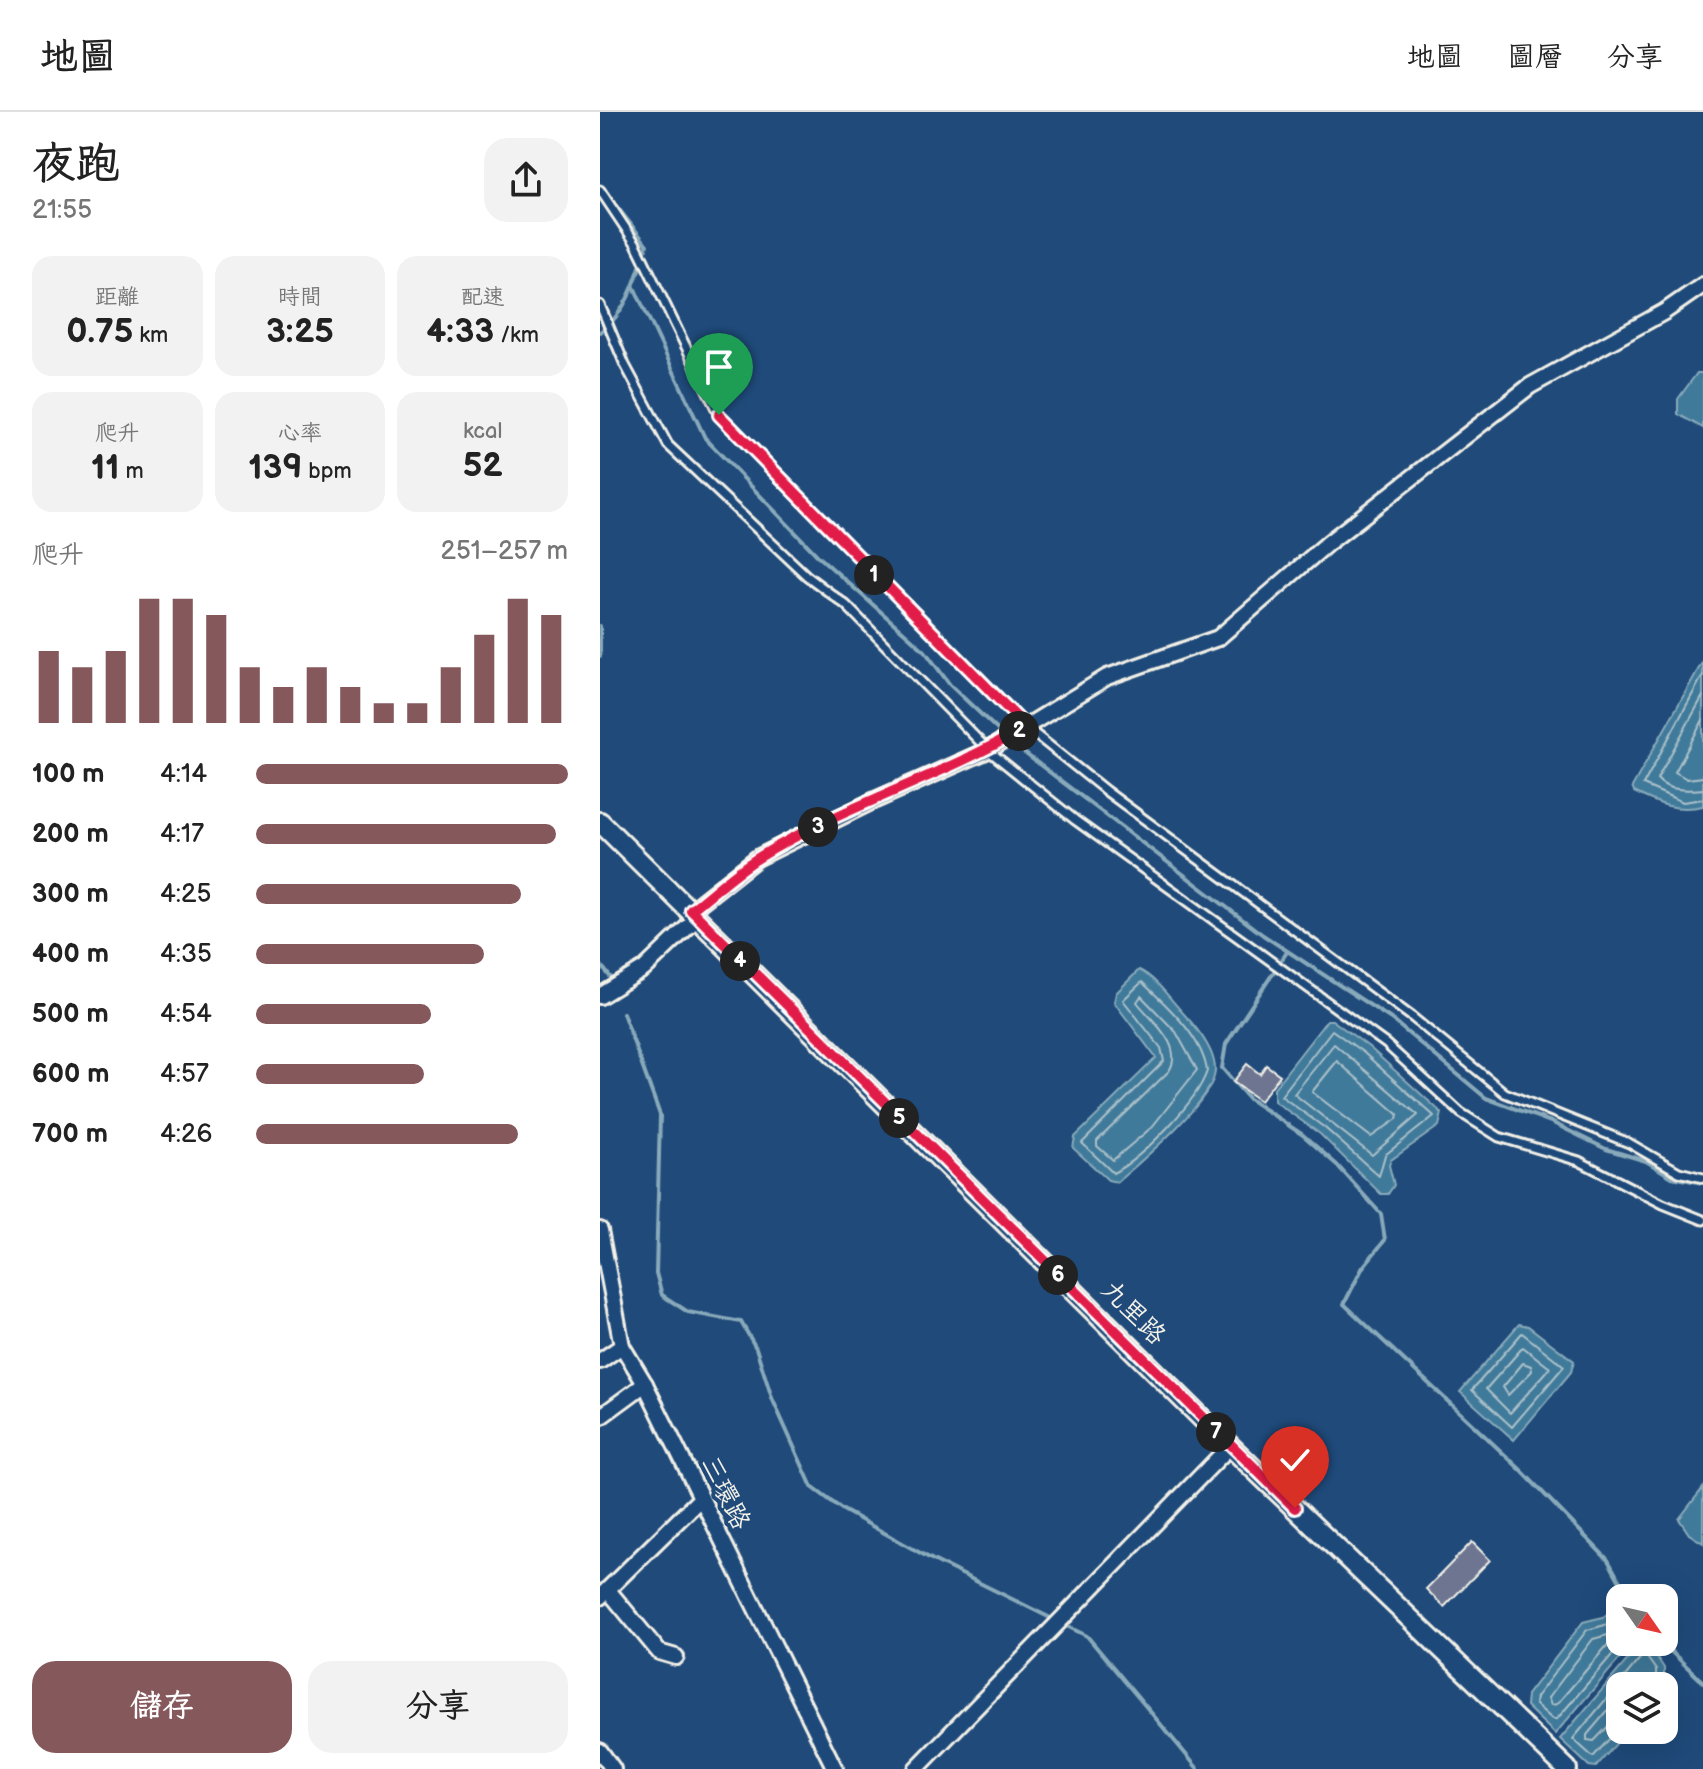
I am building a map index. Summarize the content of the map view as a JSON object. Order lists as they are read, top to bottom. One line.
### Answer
{"streets":{"street":["九里路","三環路"]},"north":"bottom right","page":{"header":"地圖","nav":["地圖","圖層","分享"],"heading":["夜跑","21:55"],"stats":[["距離","0.75 km"],["時間","3:25"],["配速","4:33 /km"],["爬升","11 m"],["心率","139 bpm"],["kcal","52"]],"chart":["爬升","251–257 m"],"pins":["1","2","3","4","5","6","7"],"list":[{"name":"100 m","note":"4:14"},{"name":"200 m","note":"4:17"},{"name":"300 m","note":"4:25"},{"name":"400 m","note":"4:35"},{"name":"500 m","note":"4:54"},{"name":"600 m","note":"4:57"},{"name":"700 m","note":"4:26"}],"buttons":["儲存","分享"]}}
